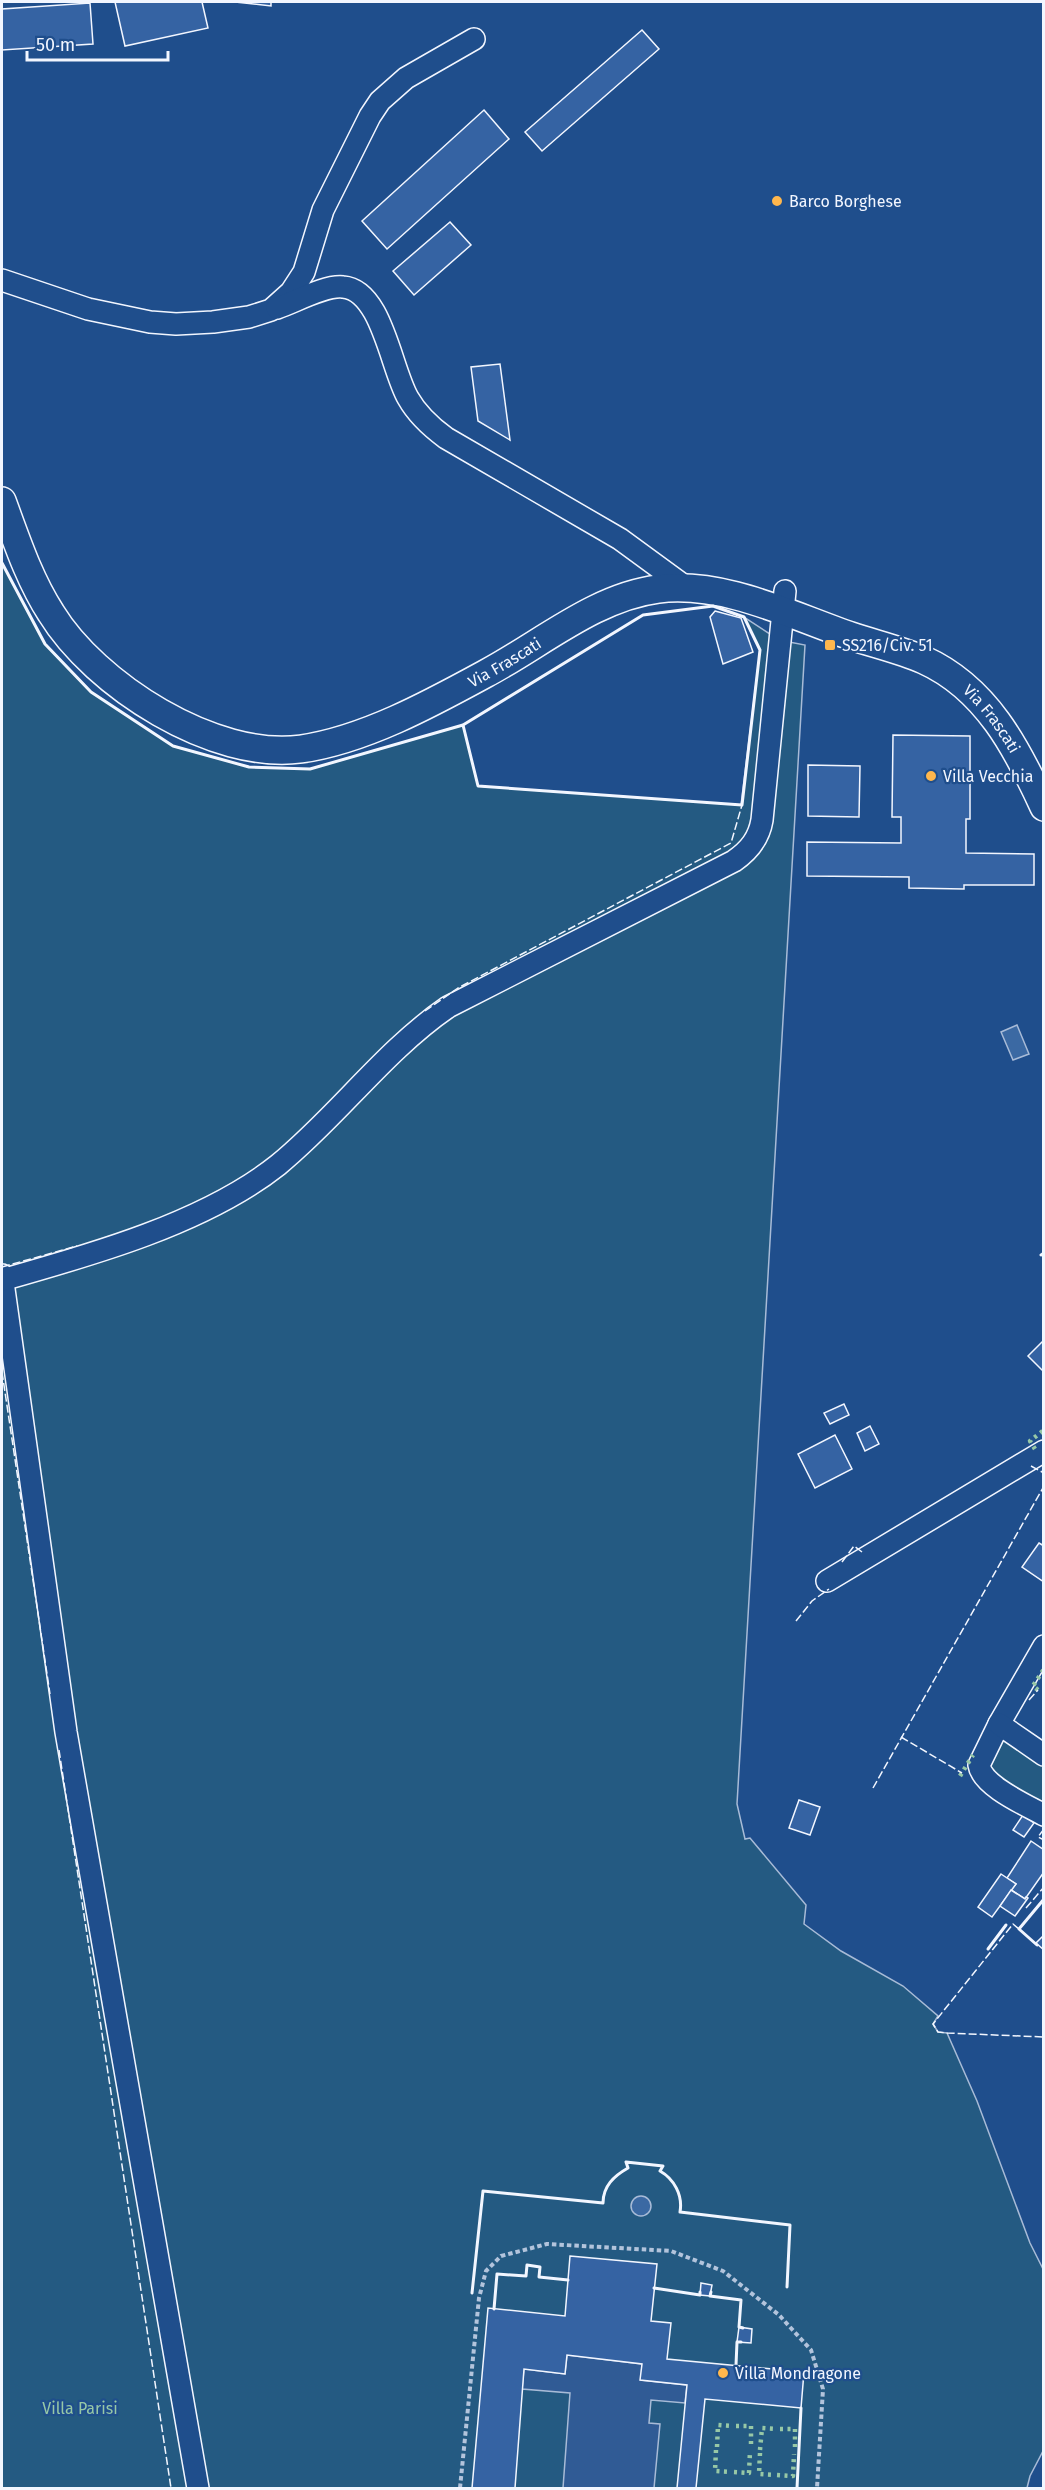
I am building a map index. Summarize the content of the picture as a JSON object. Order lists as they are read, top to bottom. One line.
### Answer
{"streets":{"main road":["Via Frascati"]},"parks":["Villa Parisi"],"places":{"other":["Barco Borghese","Villa Vecchia","Villa Mondragone"],"transit":["SS216/Civ. 51"]},"scale_bar":"50 m"}
